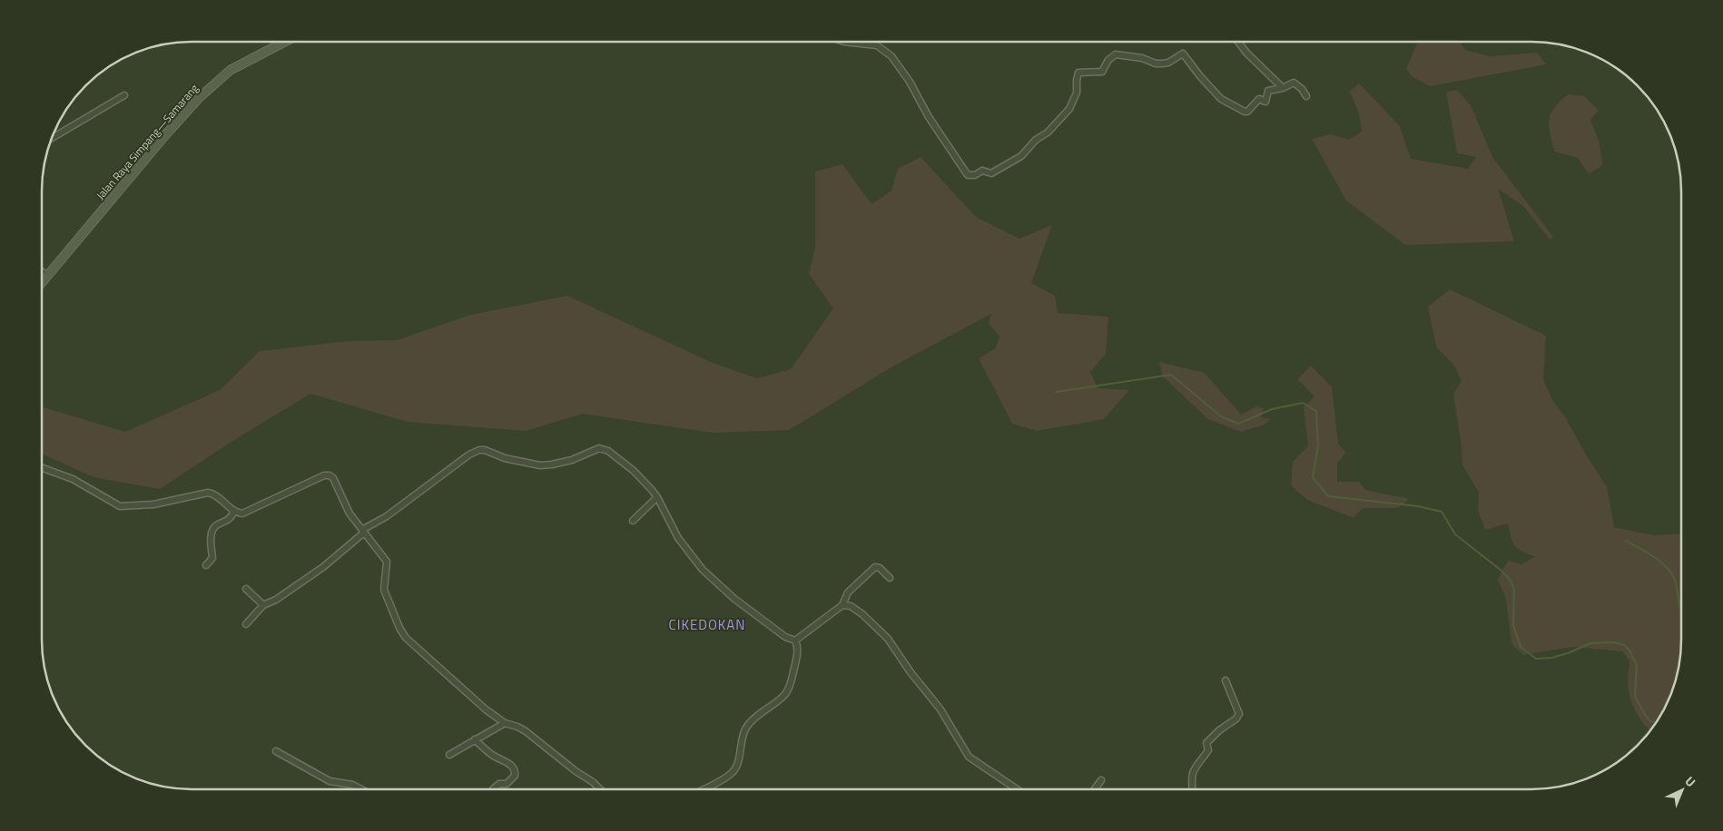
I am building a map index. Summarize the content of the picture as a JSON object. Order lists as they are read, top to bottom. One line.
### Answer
{"streets":{"main road":["Jalan Raya Simpang—Samarang"]},"districts":["CIKEDOKAN"],"north":"top right"}
